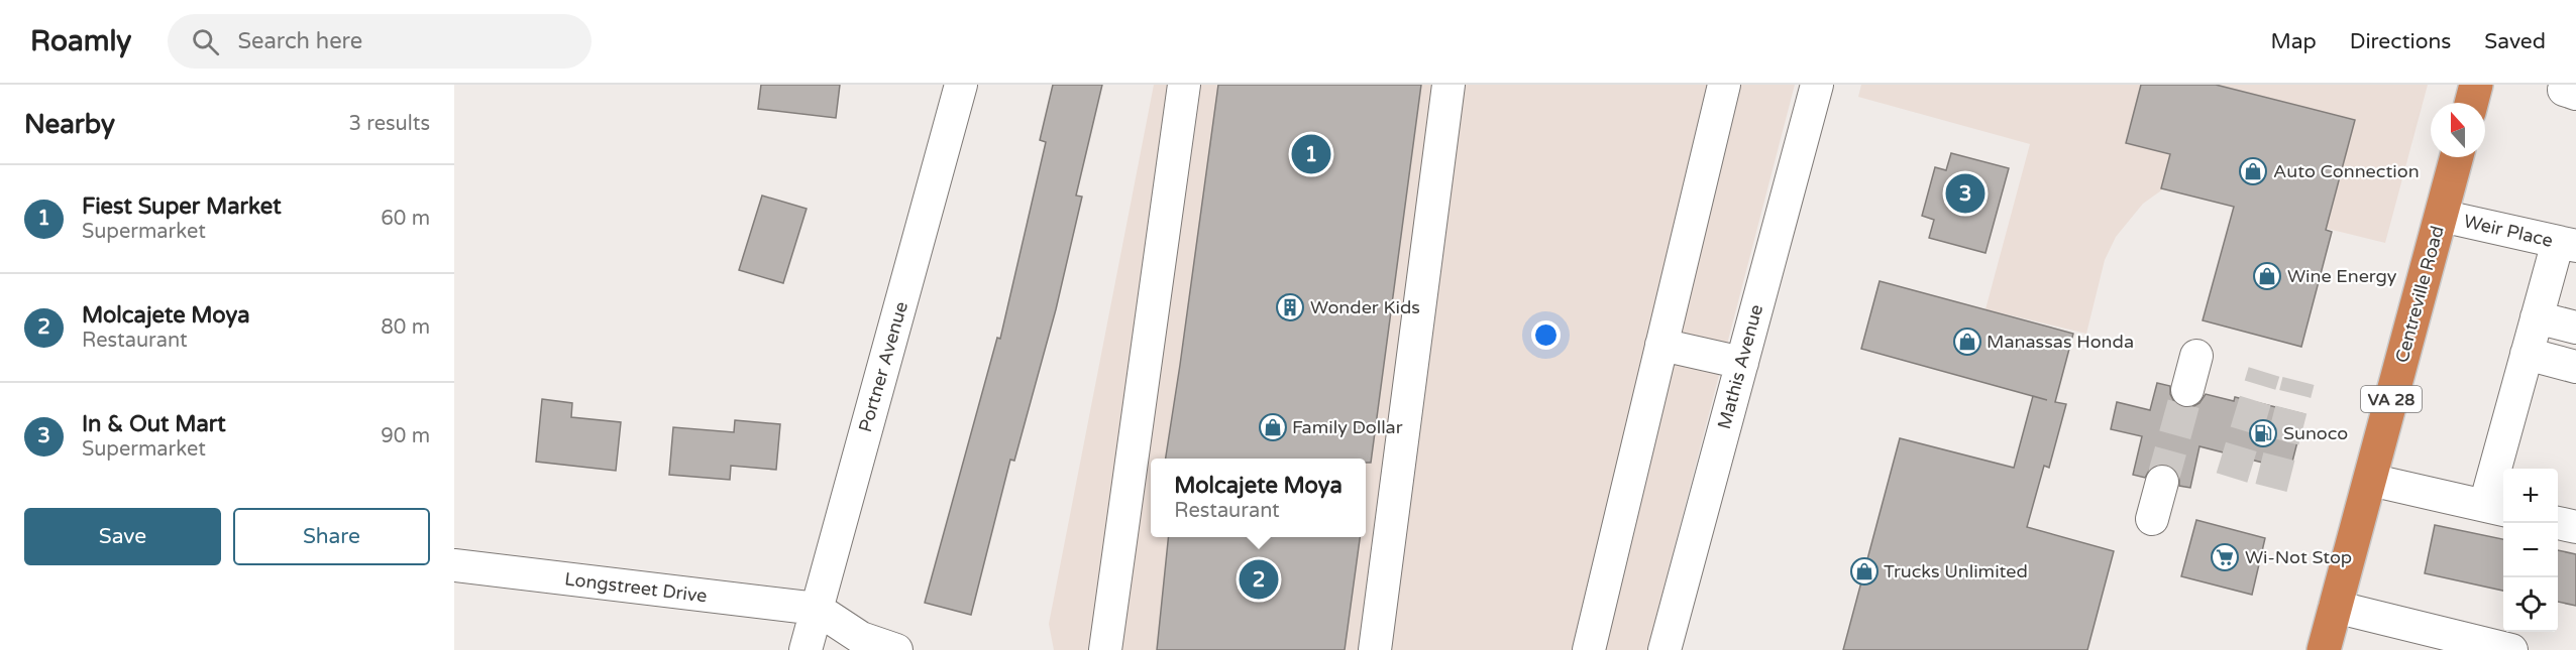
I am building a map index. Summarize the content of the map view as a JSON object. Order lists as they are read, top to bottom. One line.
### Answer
{"streets":{"highway":["Centreville Road","VA 28"],"street":["Weir Place","Portner Avenue","Mathis Avenue","Longstreet Drive"]},"crossings":[["Weir Place","Centreville Road"],["Portner Avenue","Longstreet Drive"]],"places":{"shop":["Auto Connection","Wine Energy","Manassas Honda","Family Dollar","Trucks Unlimited"],"building":["Wonder Kids"],"fuel station":["Sunoco"],"supermarket":["Wi-Not Stop"]},"north":"top","page":{"header":"Roamly","search":"Search here","nav":["Map","Directions","Saved"],"heading":["Nearby","3 results"],"pins":["1","3","2"],"list":[{"mark":"1","name":"Fiest Super Market","note":"Supermarket","value":"60 m"},{"mark":"2","name":"Molcajete Moya","note":"Restaurant","value":"80 m"},{"mark":"3","name":"In & Out Mart","note":"Supermarket","value":"90 m"}],"popup":["Molcajete Moya","Restaurant"],"map_buttons":["+","−"],"buttons":["Save","Share"]}}
